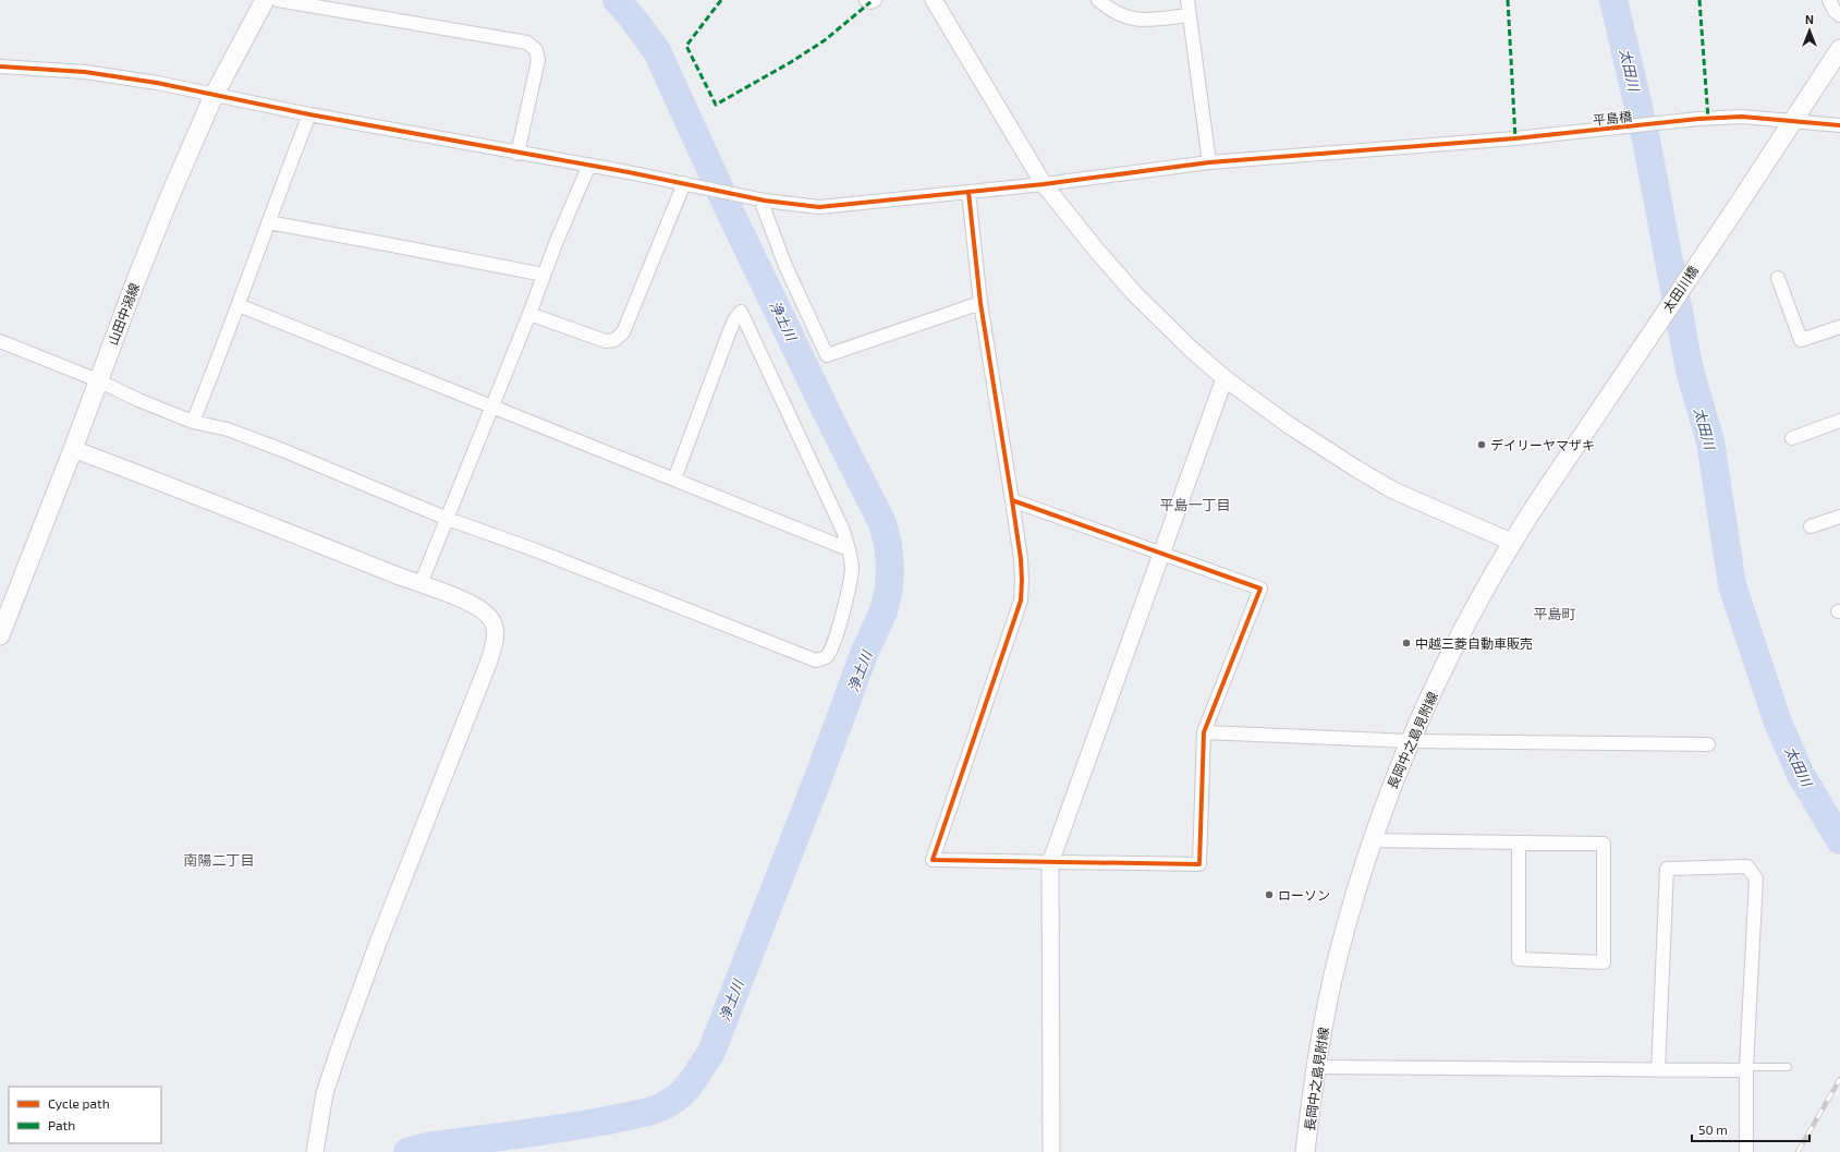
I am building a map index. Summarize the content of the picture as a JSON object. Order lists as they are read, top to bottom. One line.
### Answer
{"streets":{"main road":["太田川橋","山田中潟線","長岡中之島見附線"],"street":["平島橋"]},"crossings":[["平島橋","太田川橋"],["平島橋","山田中潟線"],["太田川橋","長岡中之島見附線"]],"districts":["平島一丁目","平島町","南陽二丁目"],"water":["太田川","浄土川"],"places":["デイリーヤマザキ","中越三菱自動車販売","ローソン"],"legend":["Cycle path","Path"],"scale_bar":"50 m","north":"top"}
